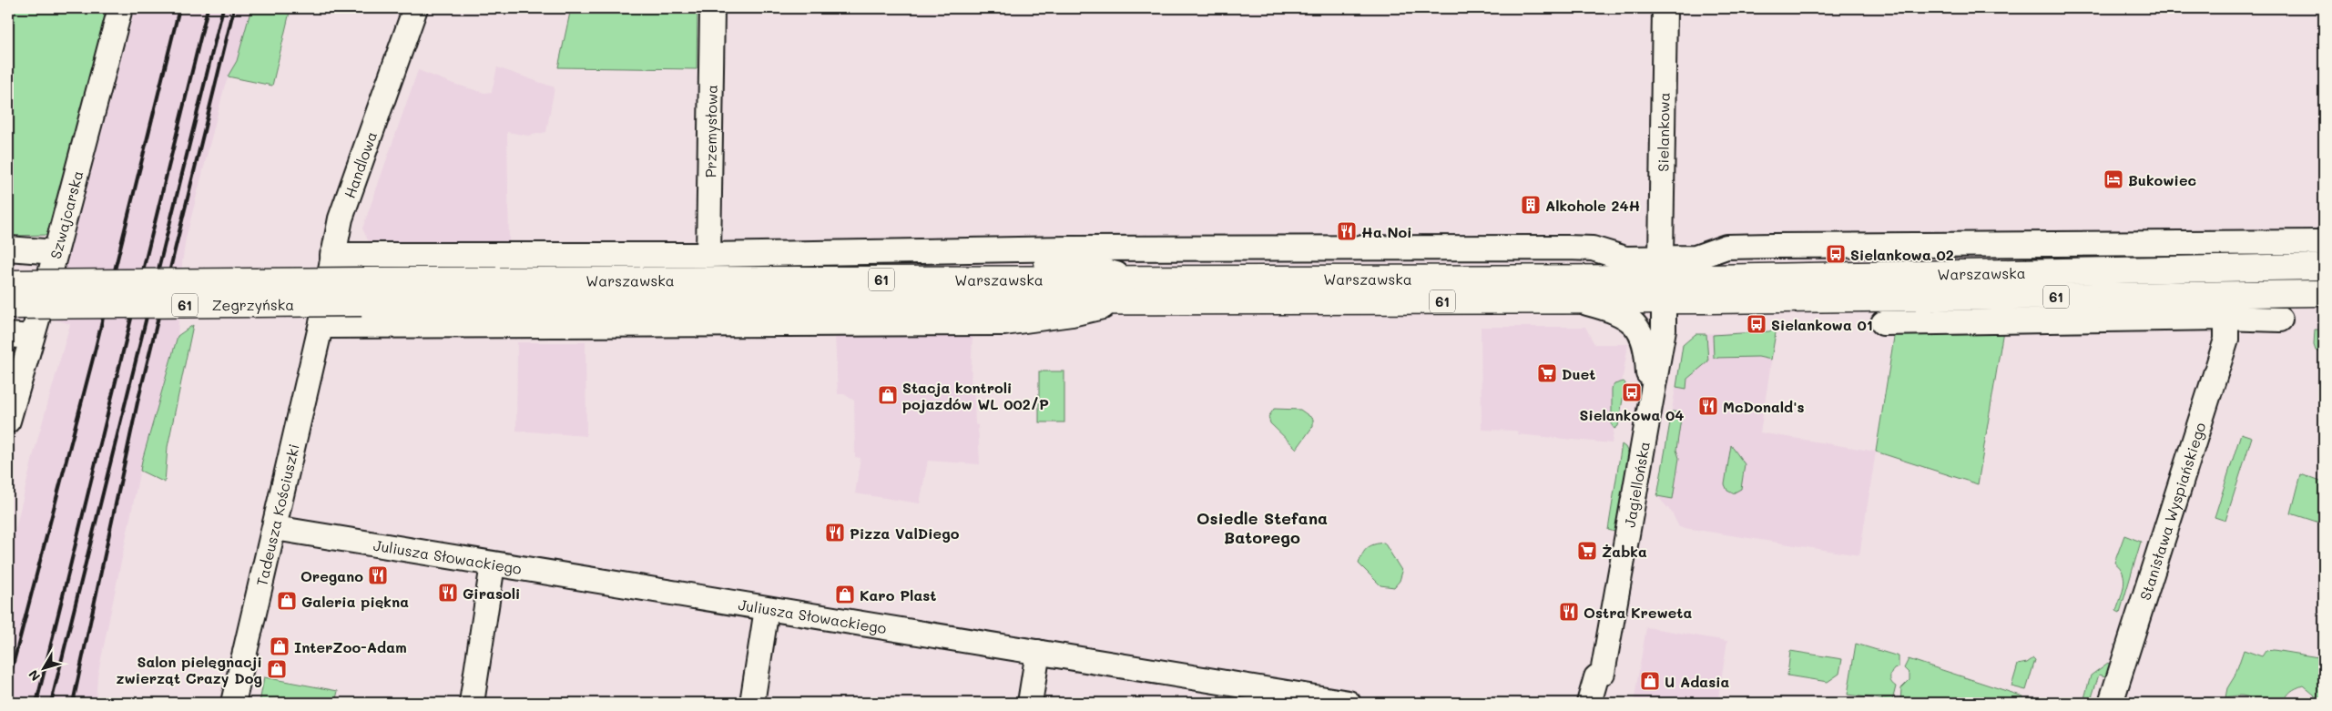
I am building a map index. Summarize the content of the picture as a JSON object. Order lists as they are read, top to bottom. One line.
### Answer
{"streets":{"main road":["Warszawska","61","Zegrzyńska"],"street":["Przemysłowa","Sielankowa","Handlowa","Szwajcarska","Jagiellońska","Stanisława Wyspiańskiego","Tadeusza Kościuszki","Juliusza Słowackiego"]},"crossings":[["Handlowa","Warszawska"],["Handlowa","Tadeusza Kościuszki"],["Warszawska","Zegrzyńska"],["Warszawska","Jagiellońska"],["Warszawska","Tadeusza Kościuszki"],["Tadeusza Kościuszki","Juliusza Słowackiego"]],"districts":["Osiedle Stefana Batorego"],"places":{"hotel":["Bukowiec"],"building":["Alkohole 24H"],"restaurant":["Ha Noi","McDonald's","Pizza ValDiego","Oregano","Girasoli","Ostra Kreweta"],"bus stop":["Sielankowa 02","Sielankowa 01","Sielankowa 04"],"supermarket":["Duet","Żabka"],"shop":["Stacja kontroli pojazdów WL 002/P","Karo Plast","Galeria piękna","InterZoo-Adam","Salon pielęgnacji zwierząt Crazy Dog","U Adasia"]},"north":"bottom left"}
